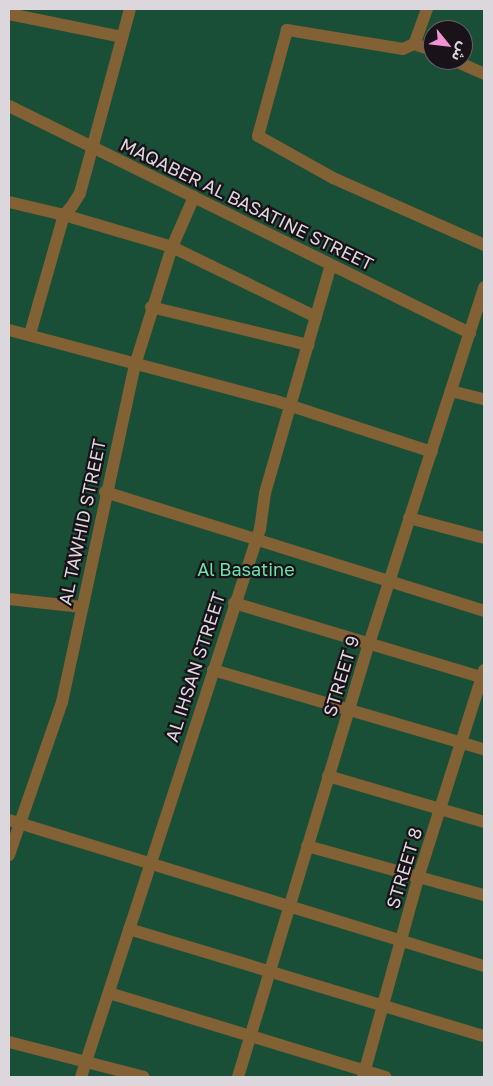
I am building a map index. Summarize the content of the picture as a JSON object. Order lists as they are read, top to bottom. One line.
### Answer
{"streets":{"street":["MAQABER AL BASATINE STREET","AL TAWHID STREET","AL IHSAN STREET","STREET 9","STREET 8"]},"crossings":[["MAQABER AL BASATINE STREET","AL TAWHID STREET"],["MAQABER AL BASATINE STREET","AL IHSAN STREET"],["MAQABER AL BASATINE STREET","STREET 9"]],"parks":["Al Basatine"],"north":"bottom right"}
